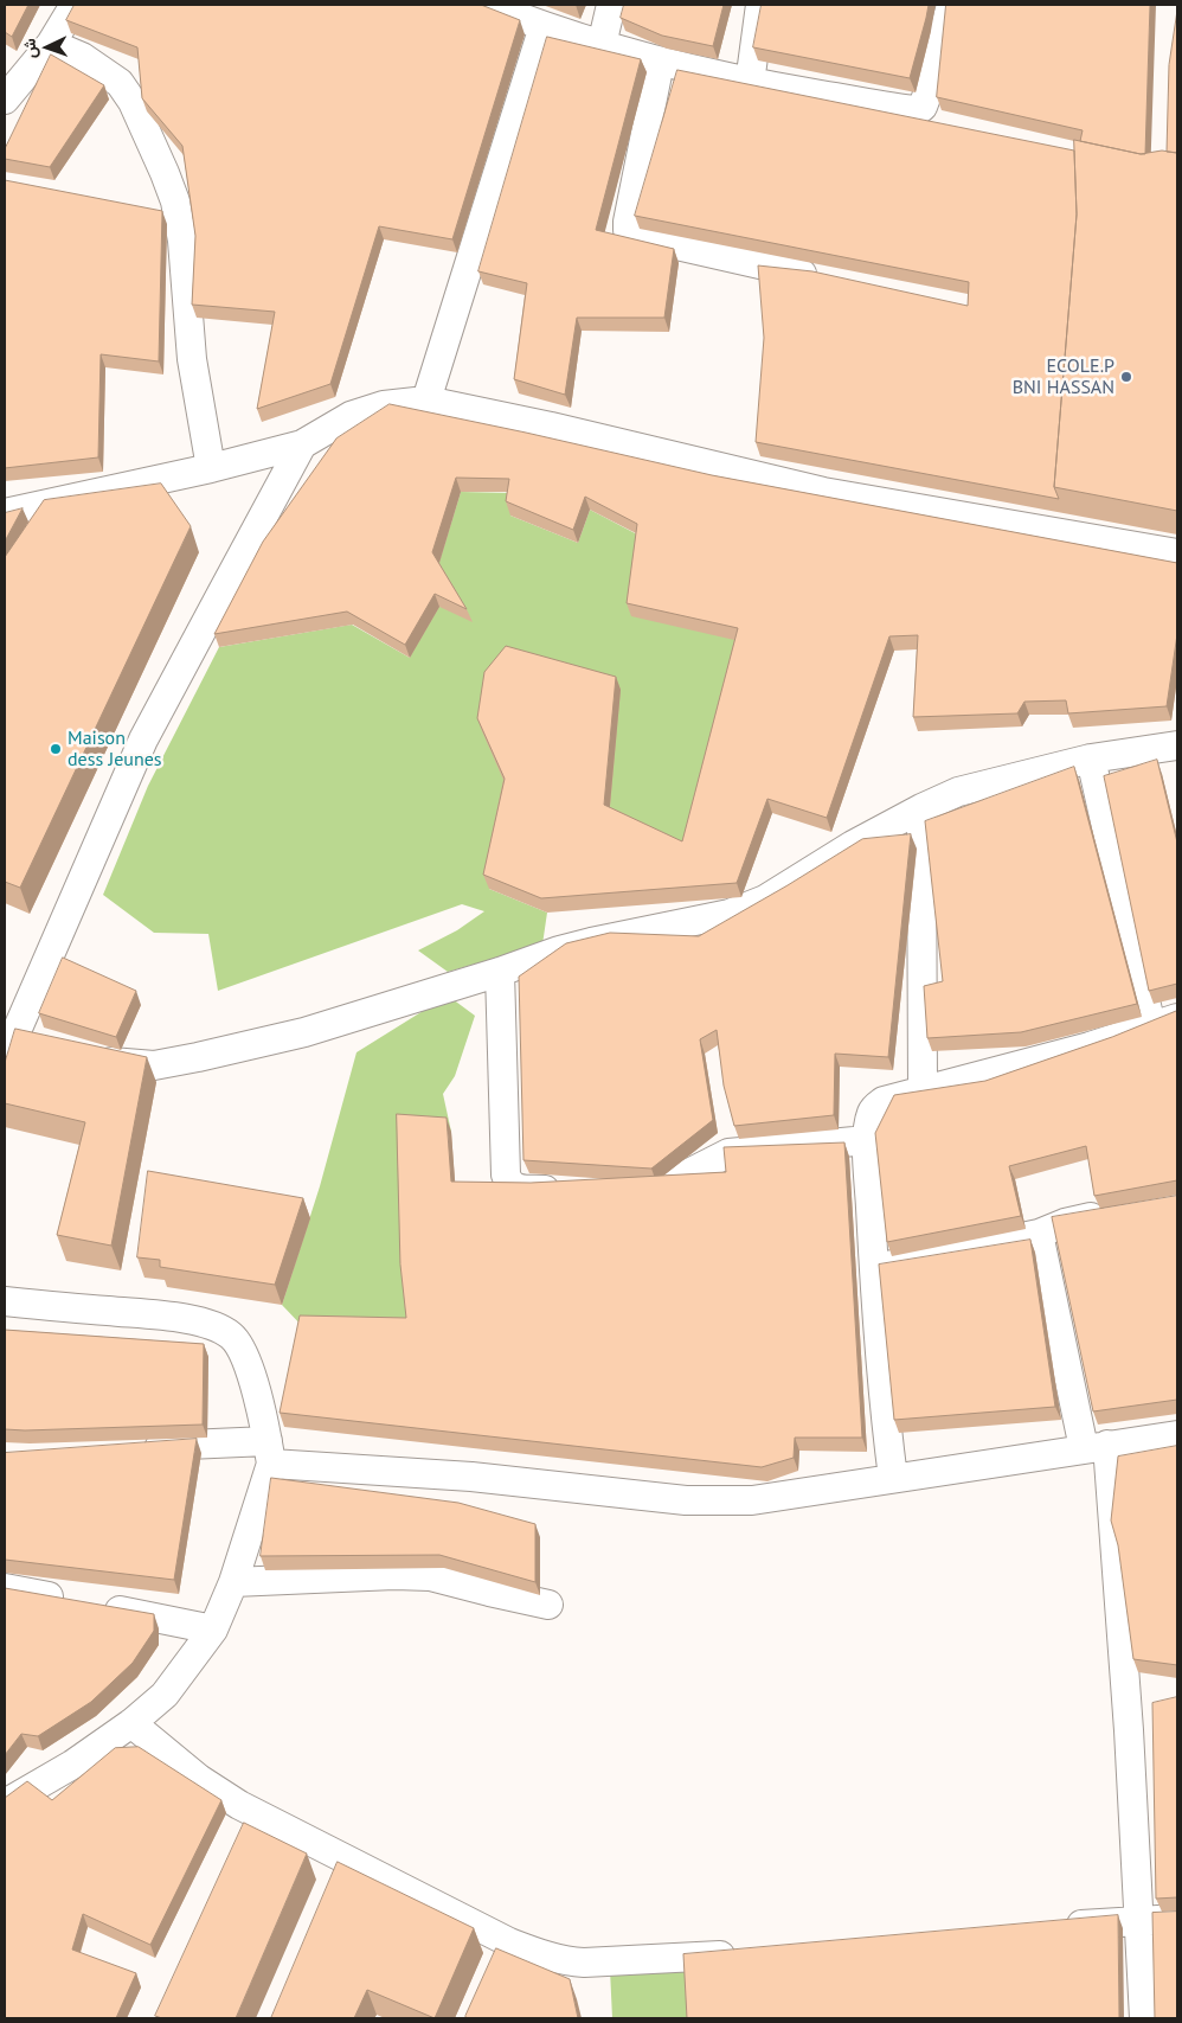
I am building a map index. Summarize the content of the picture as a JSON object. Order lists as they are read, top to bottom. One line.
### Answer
{"places":["ECOLE.P BNI HASSAN","Maison dess Jeunes"],"north":"left"}
